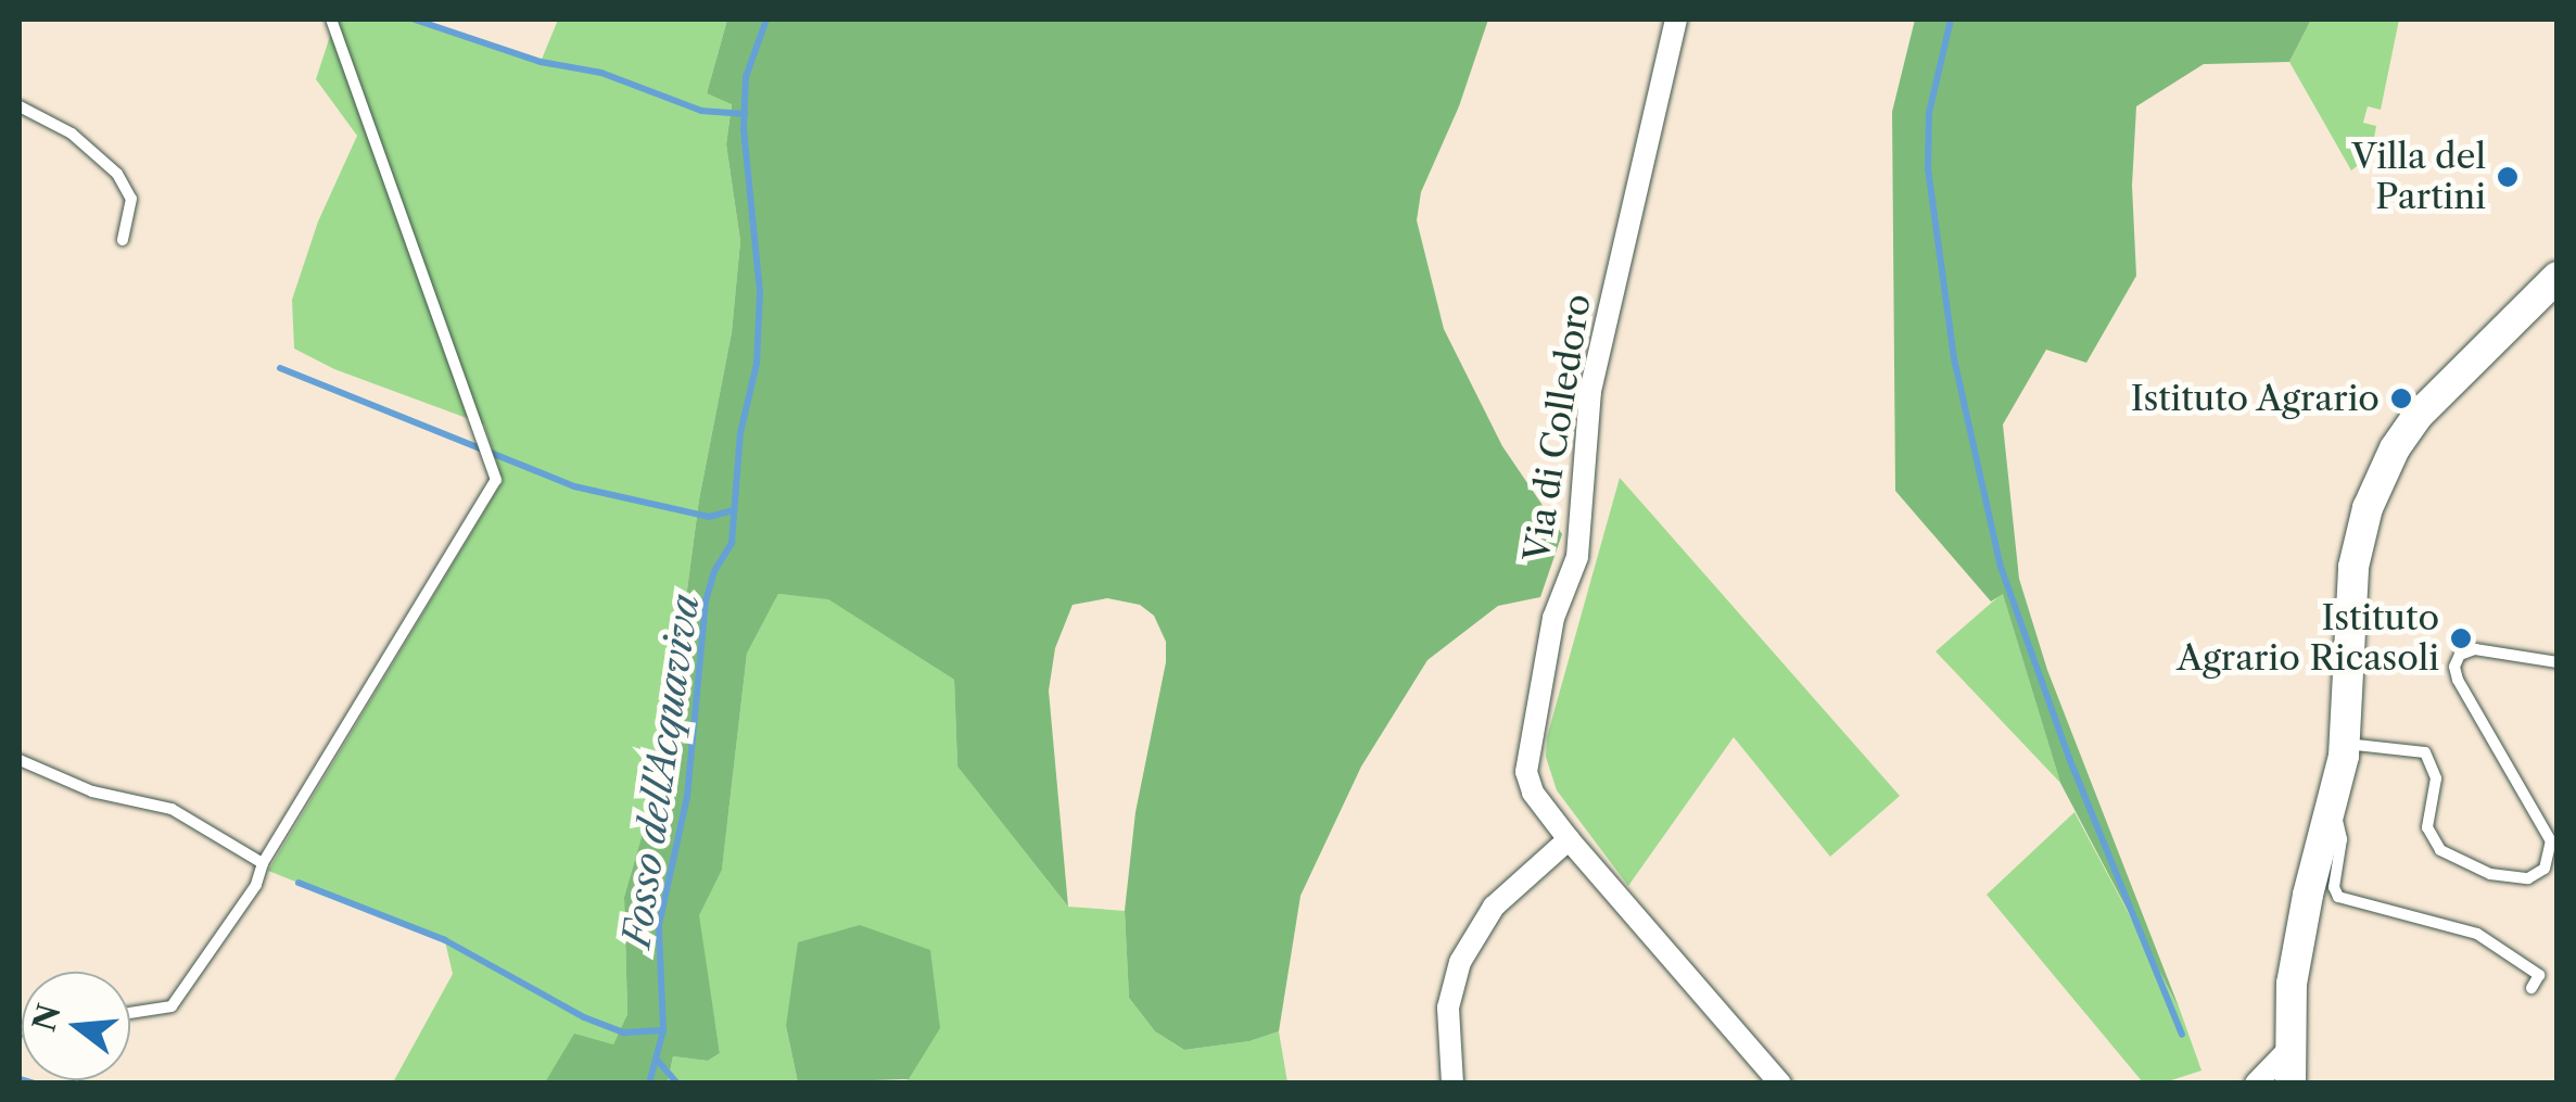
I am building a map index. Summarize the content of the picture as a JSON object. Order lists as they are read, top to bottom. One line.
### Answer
{"streets":{"street":["Via di Colledoro"]},"water":["Fosso dell'Acquaviva"],"places":["Villa del Partini","Istituto Agrario","Istituto Agrario Ricasoli"],"north":"left"}
